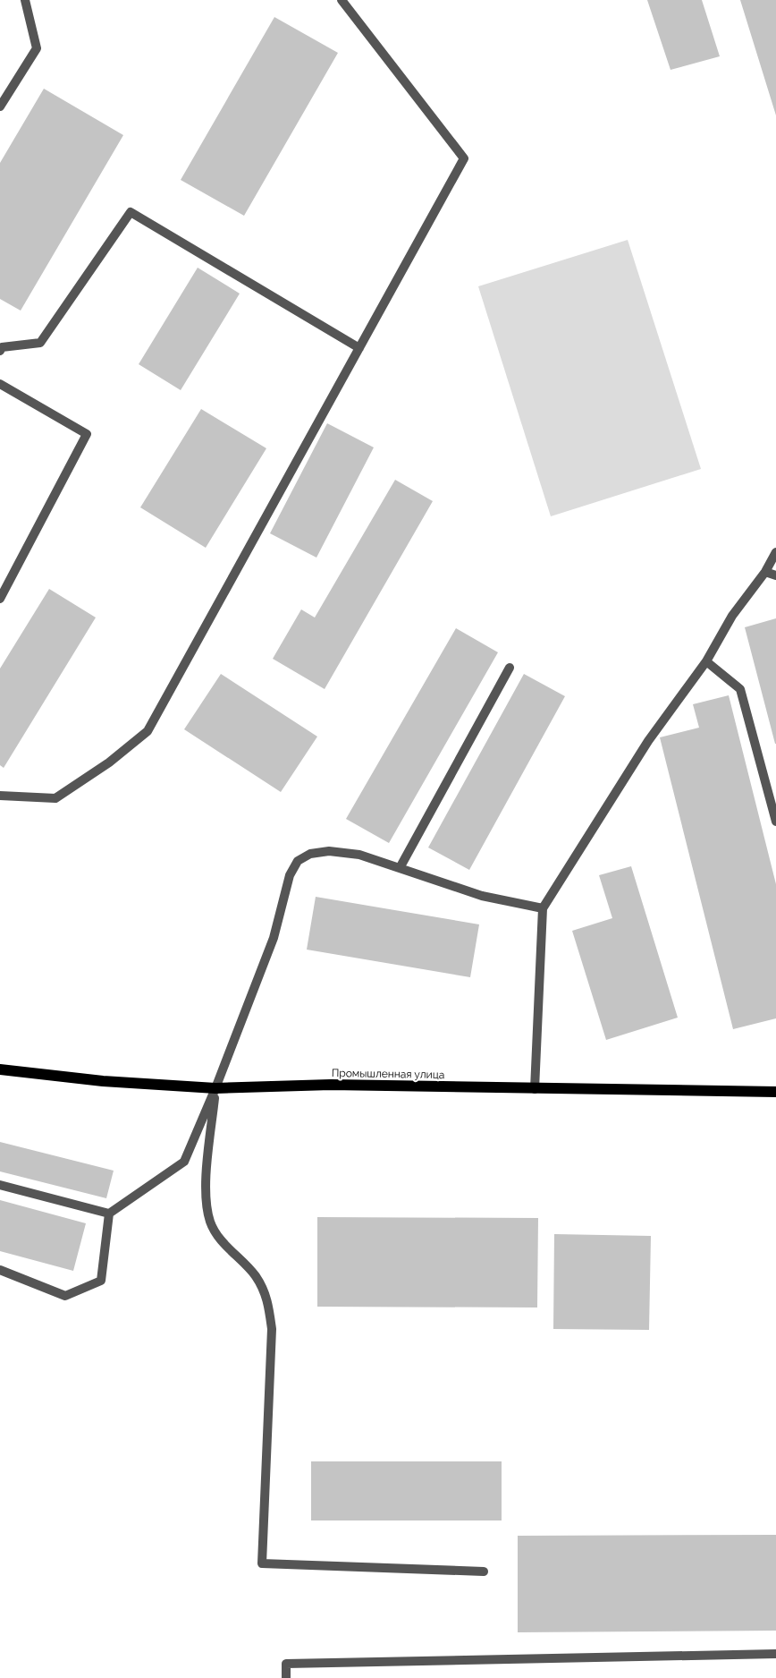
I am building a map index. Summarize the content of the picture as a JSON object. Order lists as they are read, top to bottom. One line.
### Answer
{"streets":{"main road":["Промышленная улица"]}}
